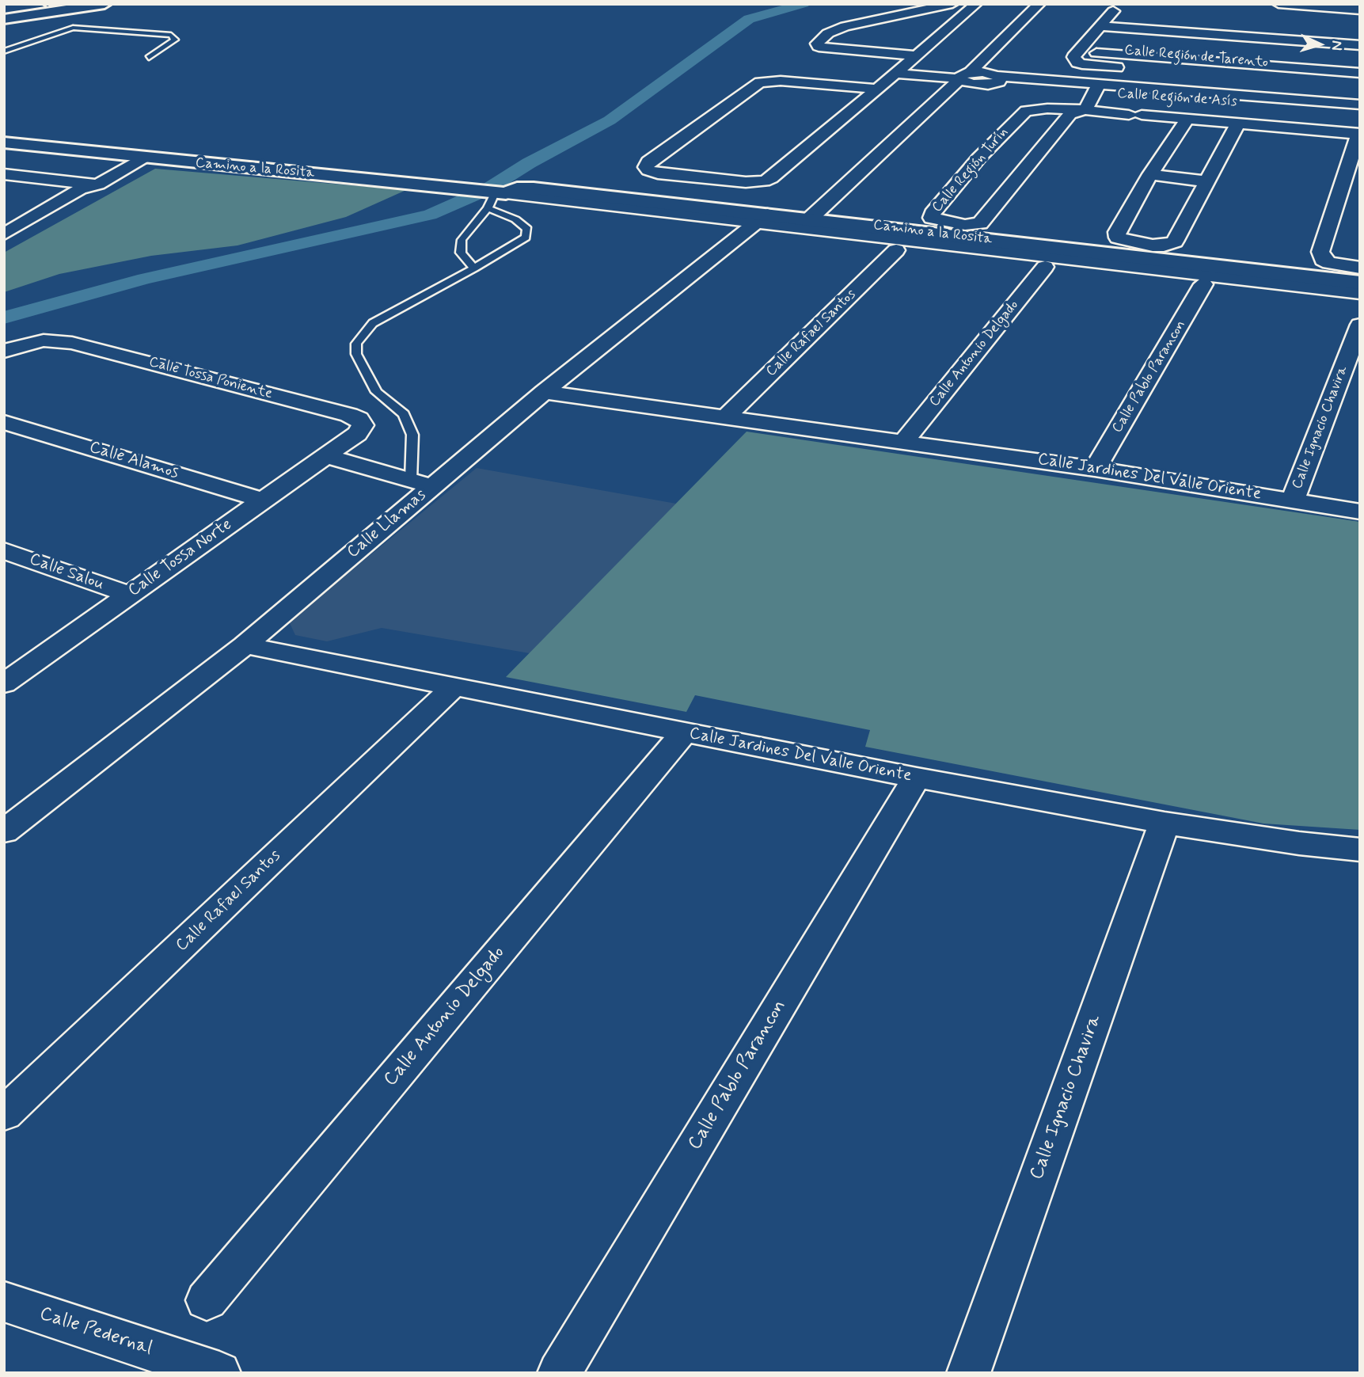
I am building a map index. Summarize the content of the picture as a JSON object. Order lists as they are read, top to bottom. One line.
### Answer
{"streets":{"street":["Calle Región de Tarento","Calle Región de Asís","Camino a la Rosita","Calle Región Turín","Calle Rafael Santos","Calle Antonio Delgado","Calle Pablo Parancon","Calle Tossa Poniente","Calle Ignacio Chavira","Calle Alamos","Calle Jardines Del Valle Oriente","Calle Llamas","Calle Tossa Norte","Calle Salou","Calle Pedernal"]},"crossings":[["Calle Región de Asís","Calle Región Turín"],["Camino a la Rosita","Calle Llamas"],["Calle Rafael Santos","Calle Jardines Del Valle Oriente"],["Calle Antonio Delgado","Calle Jardines Del Valle Oriente"],["Calle Pablo Parancon","Calle Jardines Del Valle Oriente"],["Calle Tossa Poniente","Calle Tossa Norte"],["Calle Ignacio Chavira","Calle Jardines Del Valle Oriente"],["Calle Alamos","Calle Tossa Norte"],["Calle Jardines Del Valle Oriente","Calle Llamas"],["Calle Tossa Norte","Calle Salou"]],"north":"right"}
